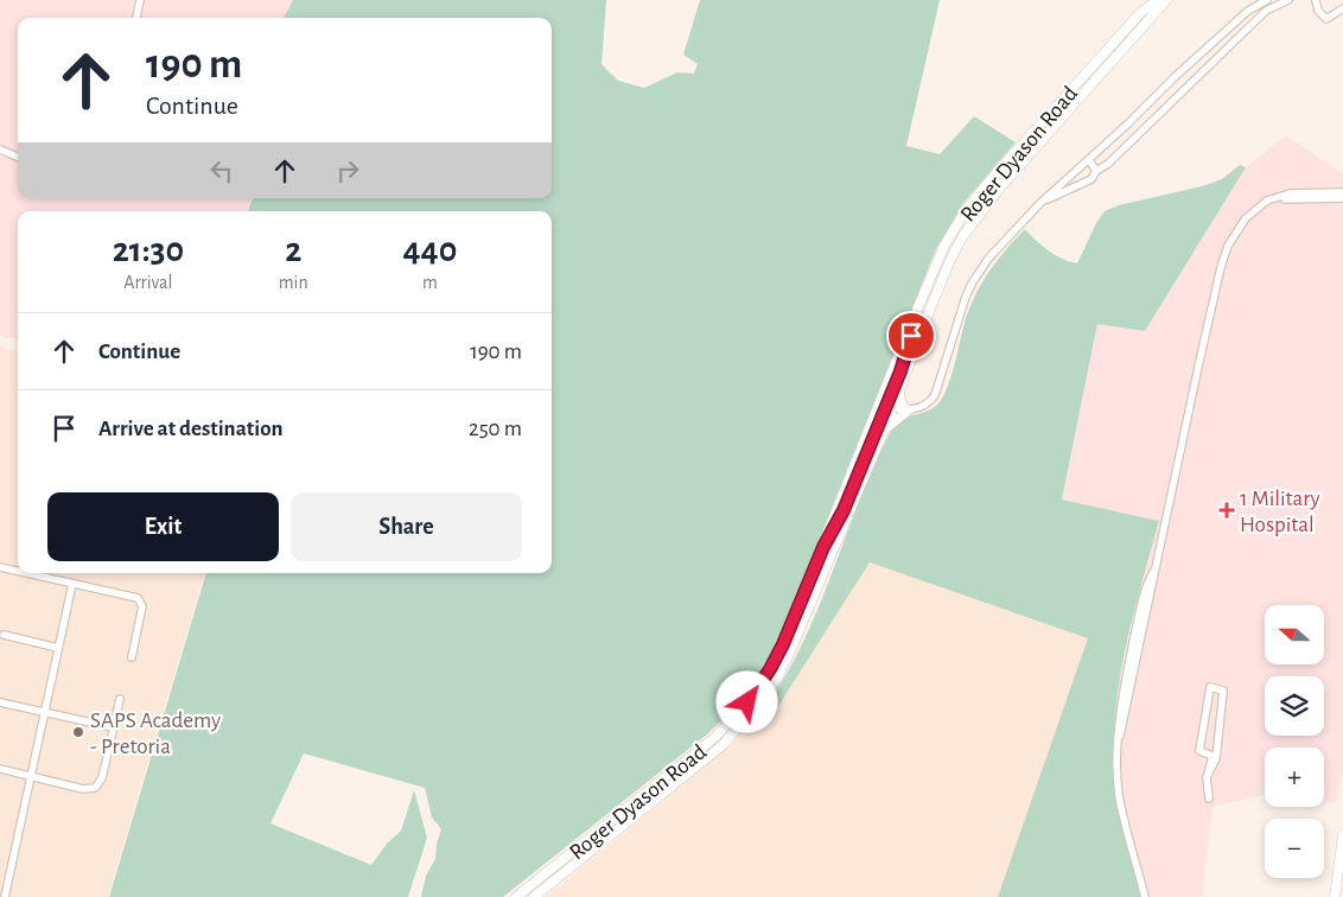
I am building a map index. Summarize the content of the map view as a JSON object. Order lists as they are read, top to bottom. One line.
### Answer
{"streets":{"main road":["Roger Dyason Road"]},"places":{"health":["1 Military Hospital"],"other":["SAPS Academy - Pretoria"]},"north":"left","page":{"turn":["190 m","Continue"],"eta":["21:30","Arrival","2","min","440","m"],"list":[{"name":"Continue","value":"190 m"},{"name":"Arrive at destination","value":"250 m"}],"buttons":["Exit","Share"],"map_buttons":["+","−"]}}
